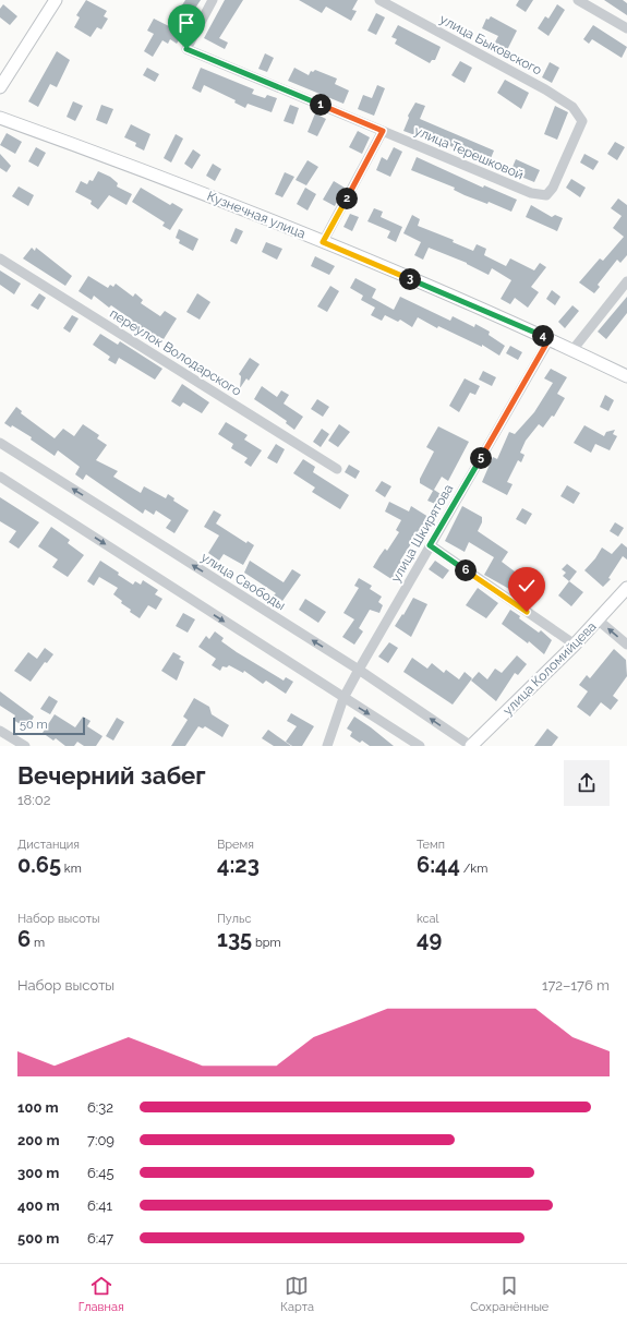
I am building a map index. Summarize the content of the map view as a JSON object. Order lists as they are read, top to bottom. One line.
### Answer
{"streets":{"main road":["Кузнечная улица","улица Коломийцева"],"street":["улица Быковского","улица Терешковой","переулок Володарского","улица Шкирятова","улица Свободы"]},"crossings":[["улица Быковского","улица Терешковой"],["Кузнечная улица","улица Шкирятова"],["улица Шкирятова","улица Свободы"],["улица Свободы","улица Коломийцева"]],"scale_bar":"50 m","page":{"pins":["1","2","3","4","5","6"],"scale":"50 m","heading":["Вечерний забег","18:02"],"stats":[["Дистанция","0.65 km"],["Время","4:23"],["Темп","6:44 /km"],["Набор высоты","6 m"],["Пульс","135 bpm"],["kcal","49"]],"chart":["Набор высоты","172–176 m"],"list":[{"name":"100 m","note":"6:32"},{"name":"200 m","note":"7:09"},{"name":"300 m","note":"6:45"},{"name":"400 m","note":"6:41"},{"name":"500 m","note":"6:47"}],"tabs":["Главная","Карта","Сохранённые"]}}
